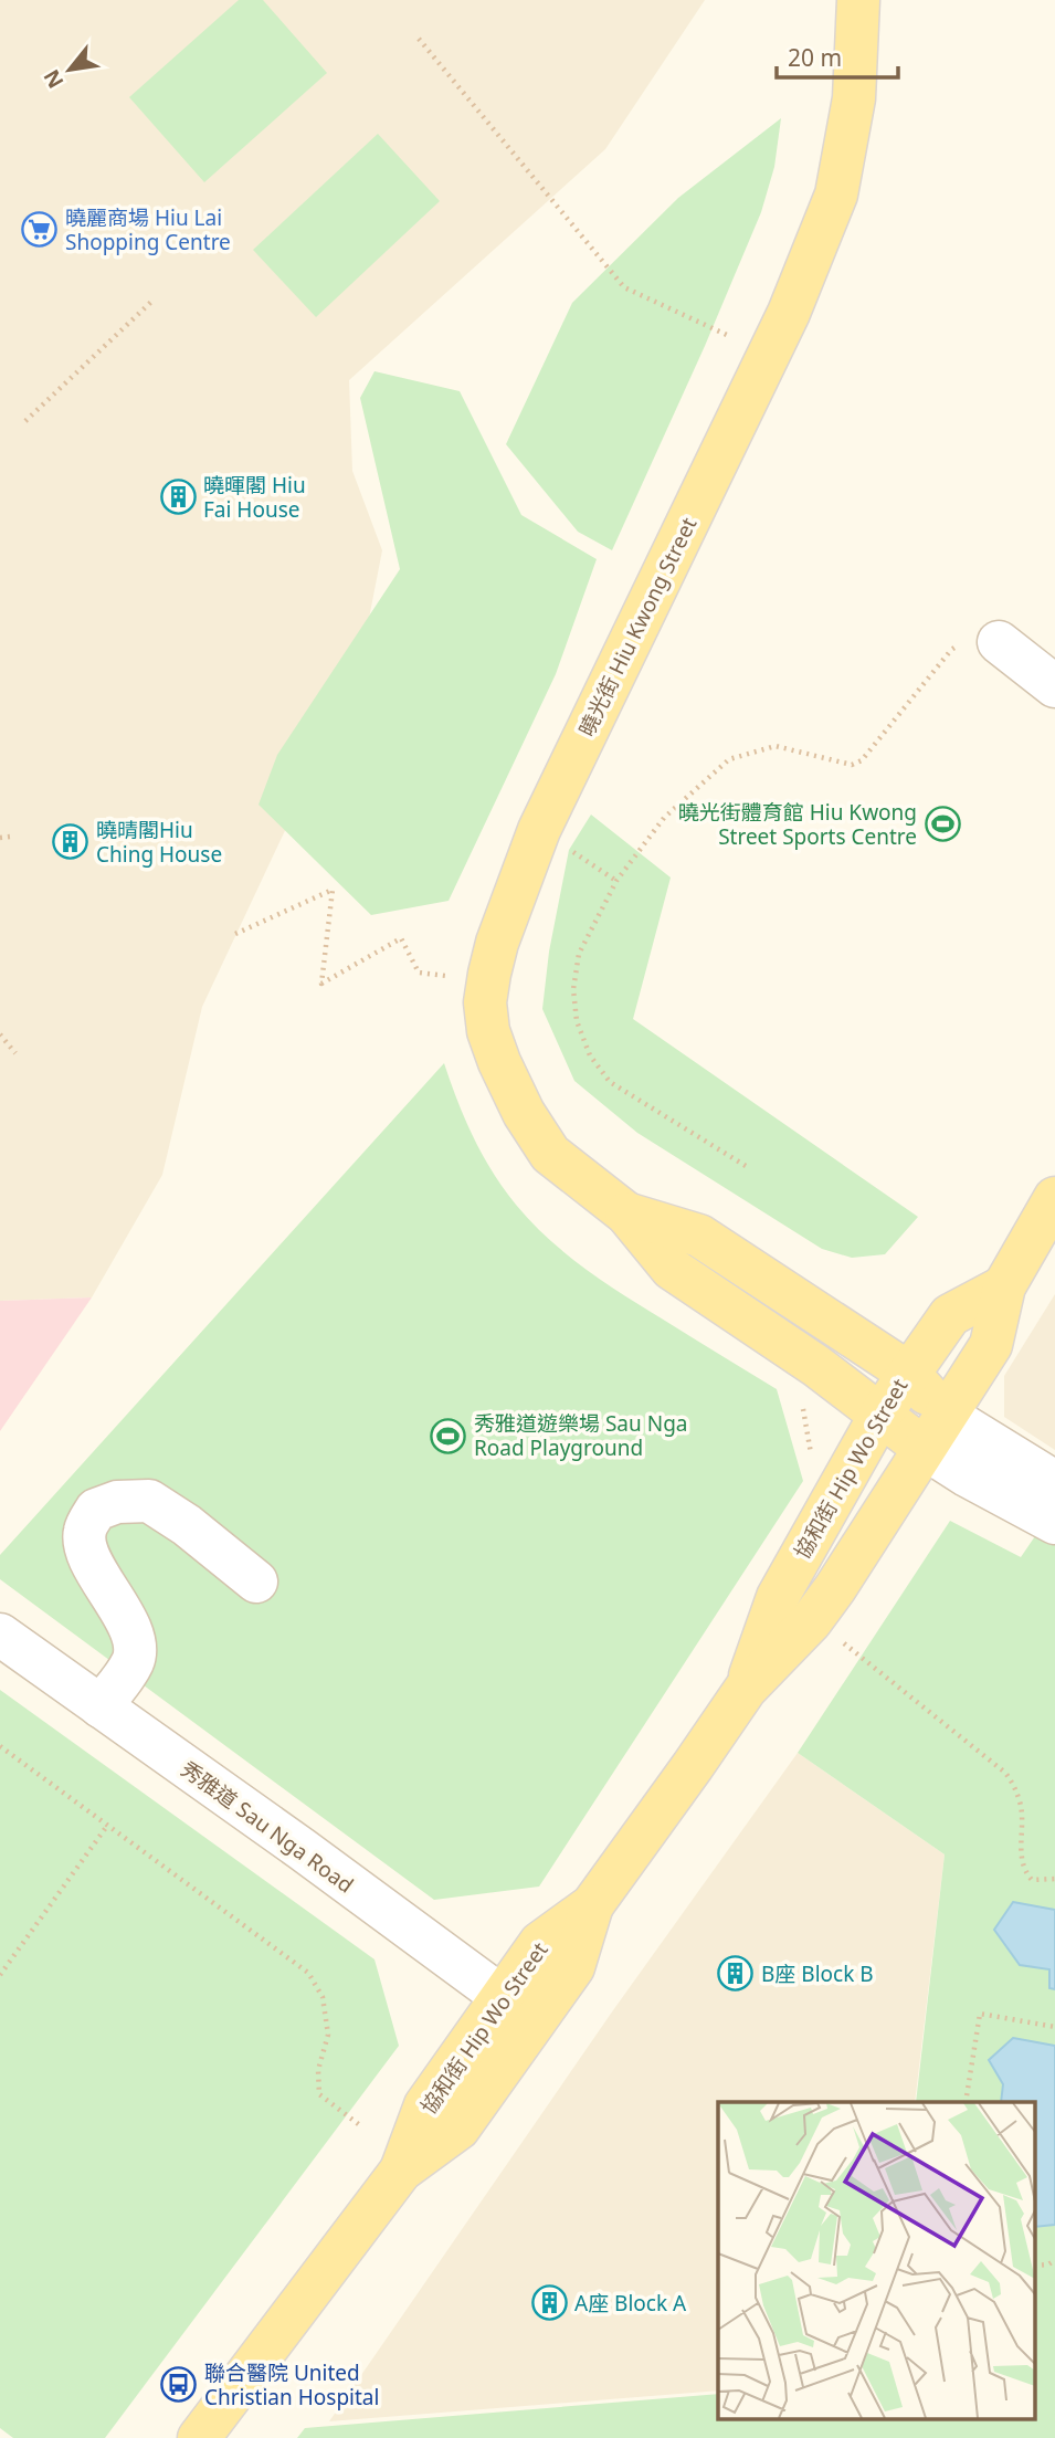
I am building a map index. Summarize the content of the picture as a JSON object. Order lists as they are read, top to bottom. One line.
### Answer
{"streets":{"main road":["曉光街 Hiu Kwong Street","協和街 Hip Wo Street"],"street":["秀雅道 Sau Nga Road"]},"crossings":[["曉光街 Hiu Kwong Street","協和街 Hip Wo Street"],["協和街 Hip Wo Street","秀雅道 Sau Nga Road"]],"places":{"supermarket":["曉麗商場 Hiu Lai Shopping Centre"],"building":["曉暉閣 Hiu Fai House","曉晴閣Hiu Ching House","B座 Block B","A座 Block A"],"sports":["曉光街體育館 Hiu Kwong Street Sports Centre","秀雅道遊樂場 Sau Nga Road Playground"],"bus stop":["聯合醫院 United Christian Hospital"]},"scale_bar":"20 m","north":"bottom left"}
